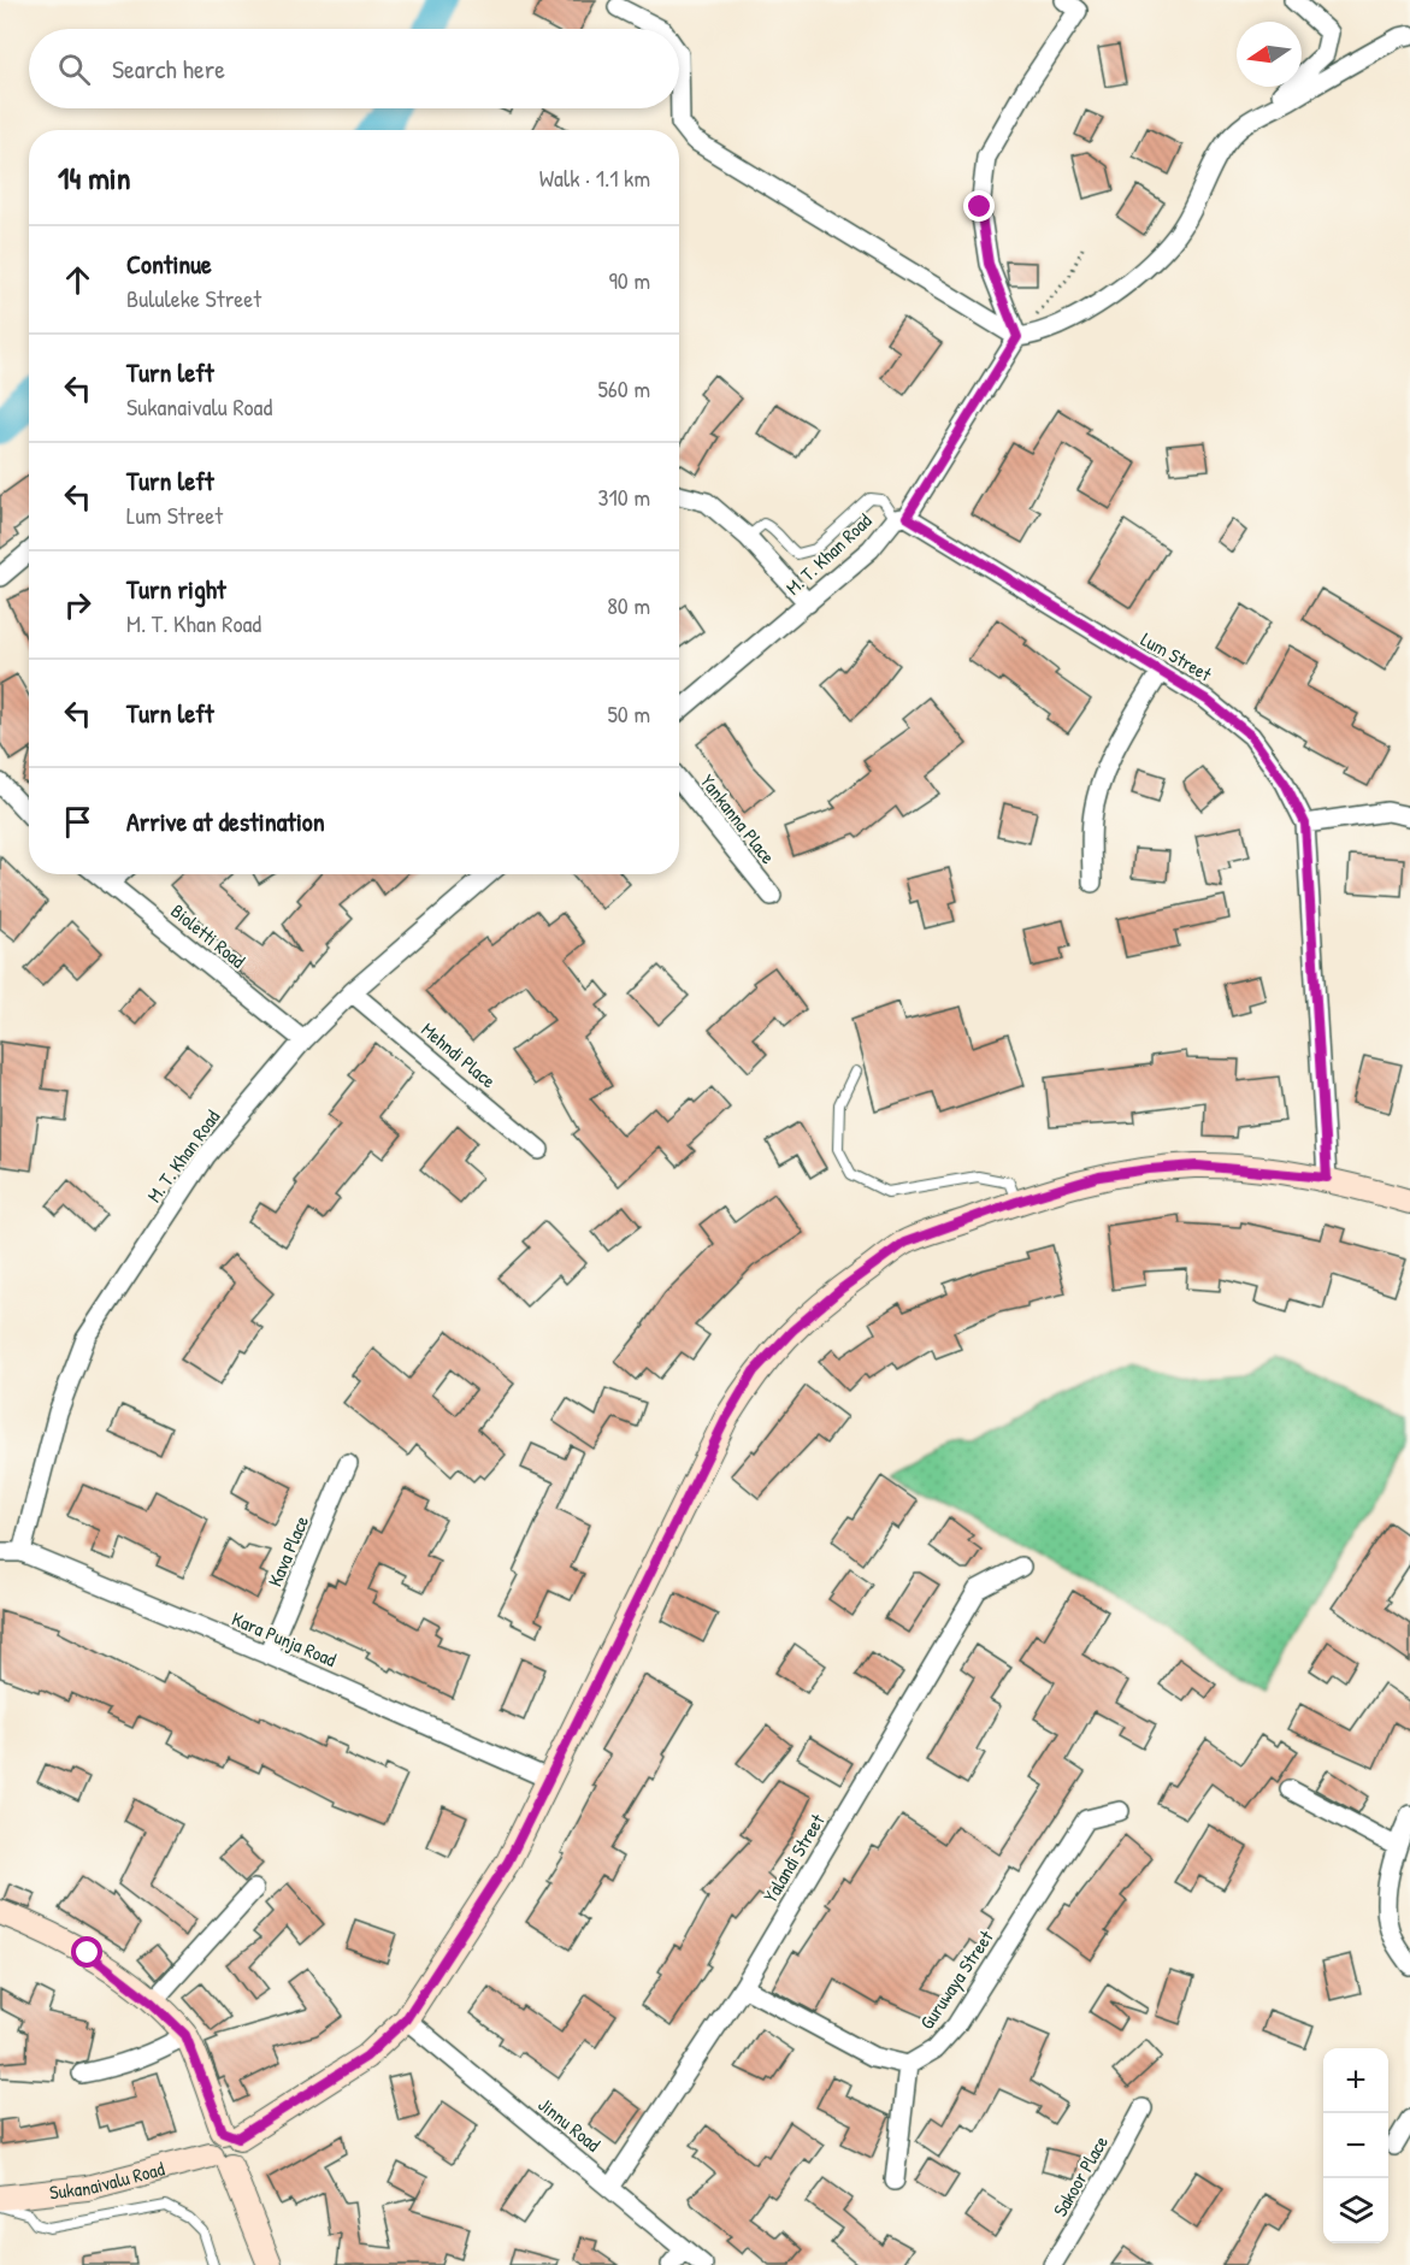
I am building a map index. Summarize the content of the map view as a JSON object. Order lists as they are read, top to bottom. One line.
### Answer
{"streets":{"main road":["Sukanaivalu Road"],"street":["M. T. Khan Road","Lum Street","Yankanna Place","Bioletti Road","Mehndi Place","Kava Place","Kara Punja Road","Yalandi Street","Guruwaya Street","Jinnu Road","Sakoor Place"]},"crossings":[["M. T. Khan Road","Lum Street"],["M. T. Khan Road","Bioletti Road"],["M. T. Khan Road","Mehndi Place"],["M. T. Khan Road","Kara Punja Road"],["Kava Place","Kara Punja Road"],["Yalandi Street","Jinnu Road"]],"north":"left","page":{"search":"Search here","heading":["14 min","Walk · 1.1 km"],"list":[["Continue","Bululeke Street","90 m"],["Turn left","Sukanaivalu Road","560 m"],["Turn left","Lum Street","310 m"],["Turn right","M. T. Khan Road","80 m"],["Turn left","50 m"],"Arrive at destination"],"map_buttons":["+","−"]}}
